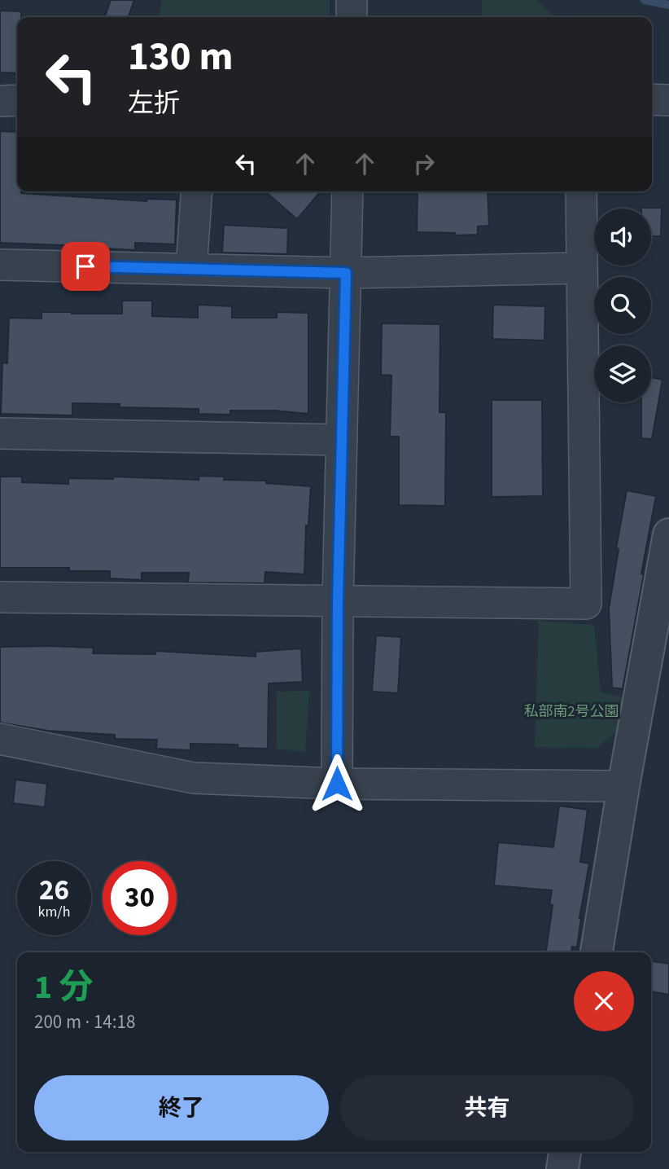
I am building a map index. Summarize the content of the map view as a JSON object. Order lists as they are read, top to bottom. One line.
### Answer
{"parks":["私部南2号公園"],"page":{"turn":["130 m","左折"],"speed":"26 km/h","limit":"30","heading":["1 分","200 m · 14:18"],"buttons":["終了","共有"]}}
